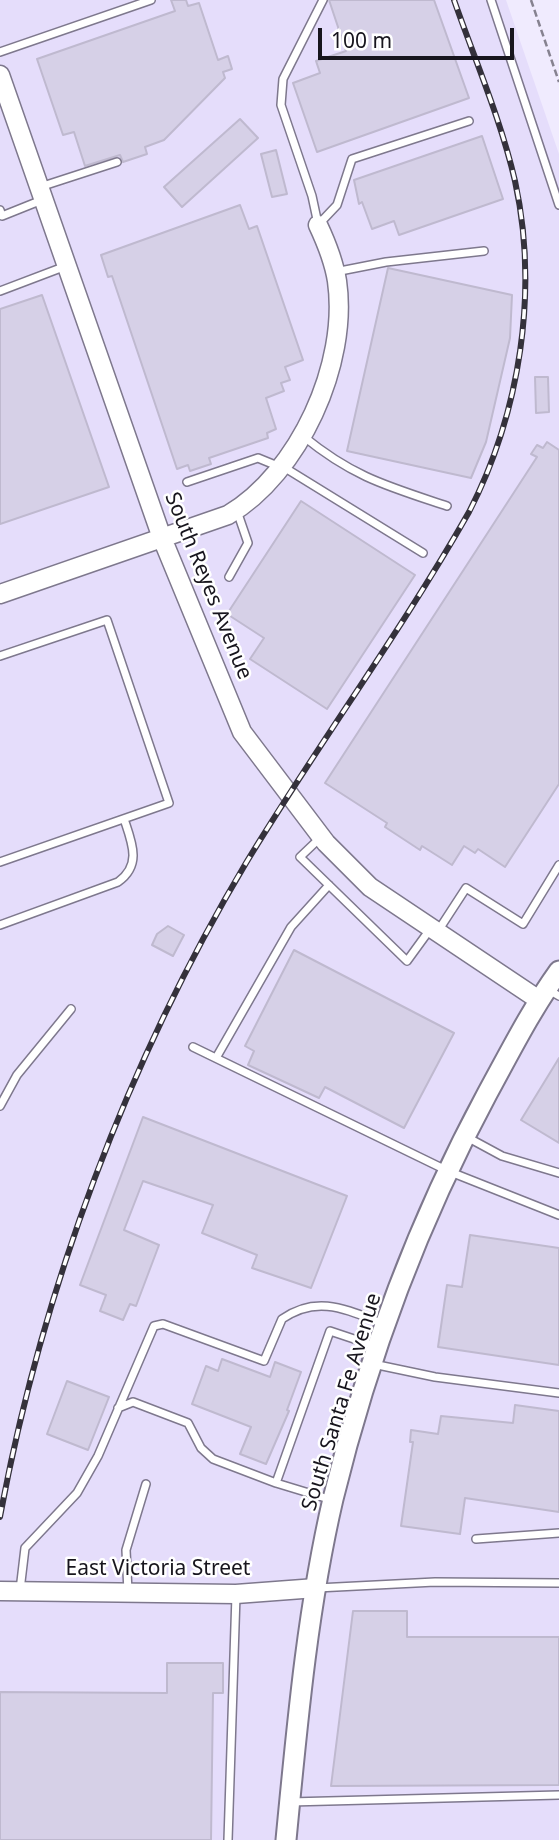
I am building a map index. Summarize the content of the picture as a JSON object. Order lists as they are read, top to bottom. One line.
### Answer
{"streets":{"main road":["South Santa Fe Avenue"],"street":["South Reyes Avenue","East Victoria Street"]},"crossings":[["South Reyes Avenue","South Santa Fe Avenue"],["South Santa Fe Avenue","East Victoria Street"]],"scale_bar":"100 m"}
